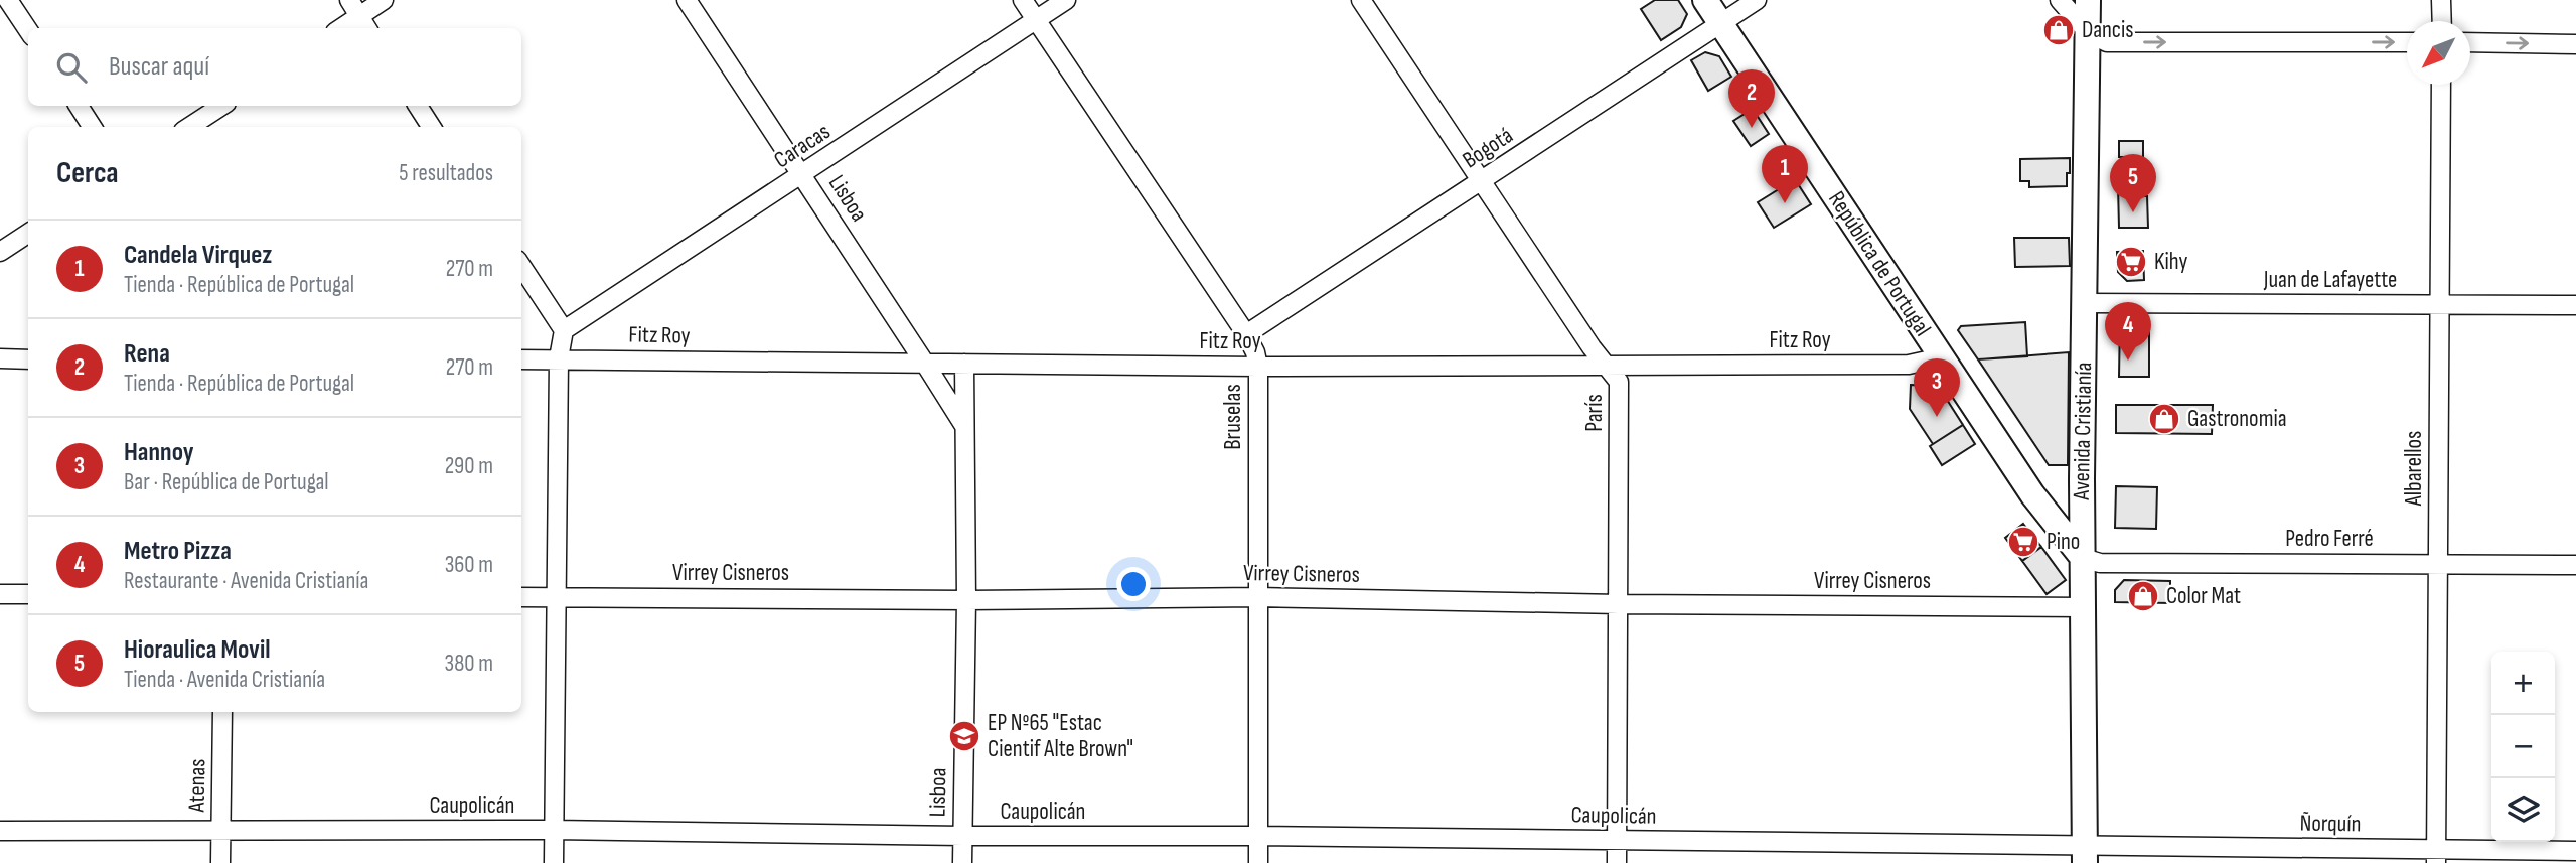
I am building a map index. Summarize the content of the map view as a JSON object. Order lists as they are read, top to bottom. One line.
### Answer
{"streets":{"main road":["República de Portugal","Avenida Cristianía"],"street":["Caracas","Bogotá","Lisboa","Juan de Lafayette","Fitz Roy","París","Bruselas","Albarellos","Pedro Ferré","Virrey Cisneros","Atenas","Caupolicán","Ñorquín"]},"crossings":[["Caracas","Lisboa"],["Caracas","Bruselas"],["Bogotá","República de Portugal"],["Bogotá","París"],["Bogotá","Bruselas"],["Lisboa","Fitz Roy"],["Lisboa","Virrey Cisneros"],["Lisboa","Caupolicán"],["República de Portugal","Fitz Roy"],["República de Portugal","Avenida Cristianía"],["República de Portugal","Pedro Ferré"],["Juan de Lafayette","Avenida Cristianía"],["Juan de Lafayette","Albarellos"],["Fitz Roy","París"],["Fitz Roy","Bruselas"],["París","Virrey Cisneros"],["París","Caupolicán"],["Bruselas","Virrey Cisneros"],["Bruselas","Caupolicán"],["Avenida Cristianía","Pedro Ferré"],["Avenida Cristianía","Virrey Cisneros"],["Avenida Cristianía","Caupolicán"],["Avenida Cristianía","Ñorquín"],["Albarellos","Pedro Ferré"],["Albarellos","Ñorquín"],["Atenas","Caupolicán"],["Caupolicán","Ñorquín"]],"places":{"shop":["Dancis","Gastronomia","Color Mat"],"supermarket":["Kihy","Pino"],"school or university":["EP Nº65 \"Estac Cientif Alte Brown\""]},"north":"bottom left","page":{"search":"Buscar aquí","pins":["2","1","5","4","3"],"heading":["Cerca","5 resultados"],"list":[{"mark":"1","name":"Candela Virquez","note":"Tienda · República de Portugal","value":"270 m"},{"mark":"2","name":"Rena","note":"Tienda · República de Portugal","value":"270 m"},{"mark":"3","name":"Hannoy","note":"Bar · República de Portugal","value":"290 m"},{"mark":"4","name":"Metro Pizza","note":"Restaurante · Avenida Cristianía","value":"360 m"},{"mark":"5","name":"Hioraulica Movil","note":"Tienda · Avenida Cristianía","value":"380 m"}],"map_buttons":["+","−"]}}
